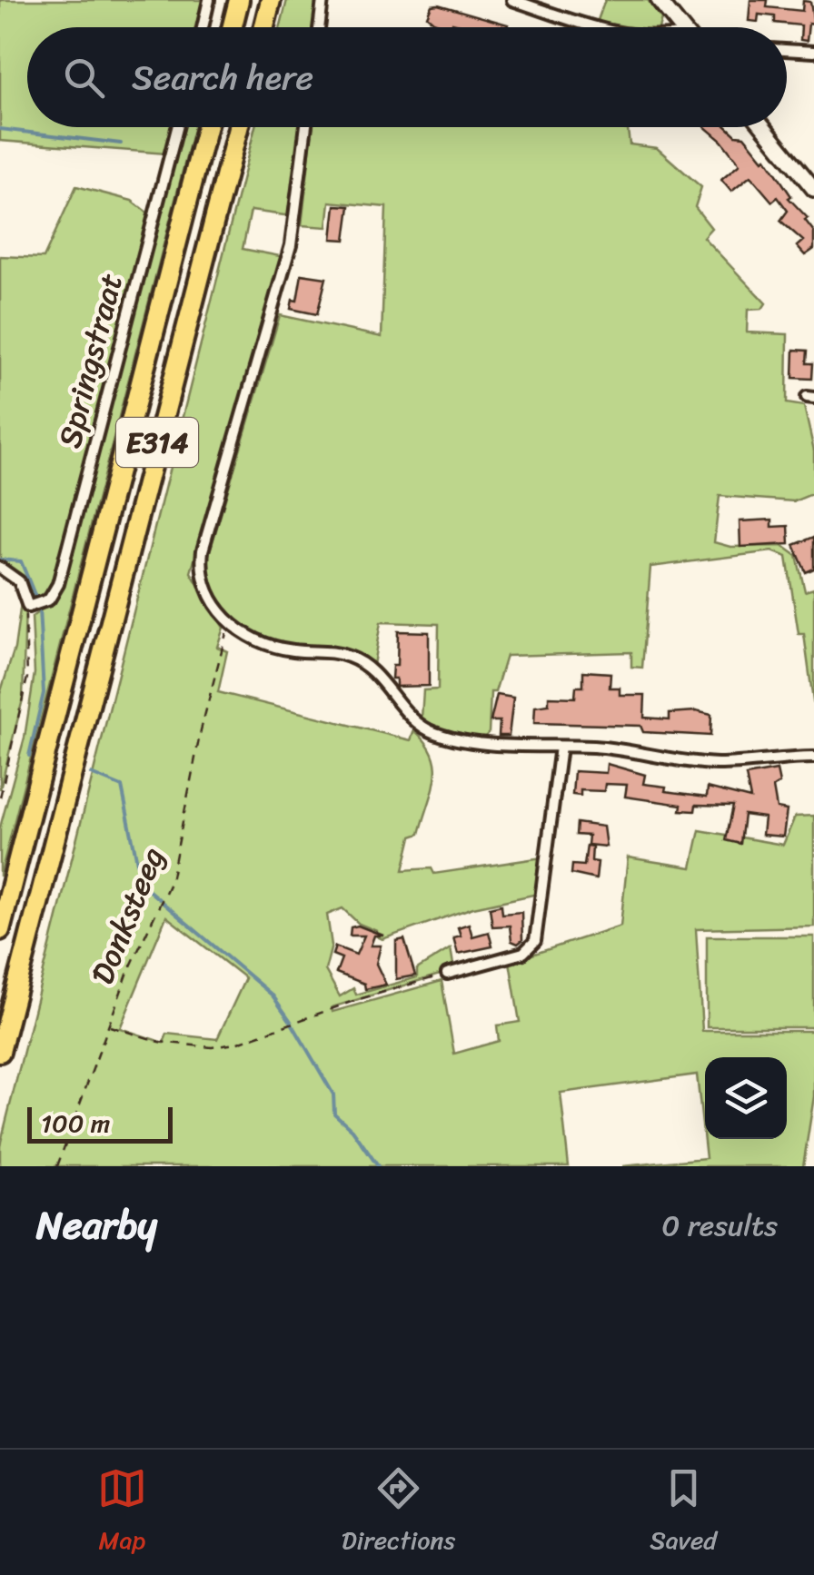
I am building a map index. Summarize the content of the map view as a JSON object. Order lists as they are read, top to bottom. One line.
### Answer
{"streets":{"highway":["E314"],"street":["Springstraat"],"path":["Donksteeg"]},"scale_bar":"100 m","page":{"search":"Search here","scale":"100 m","heading":["Nearby","0 results"],"nav":["Map","Directions","Saved"]}}
